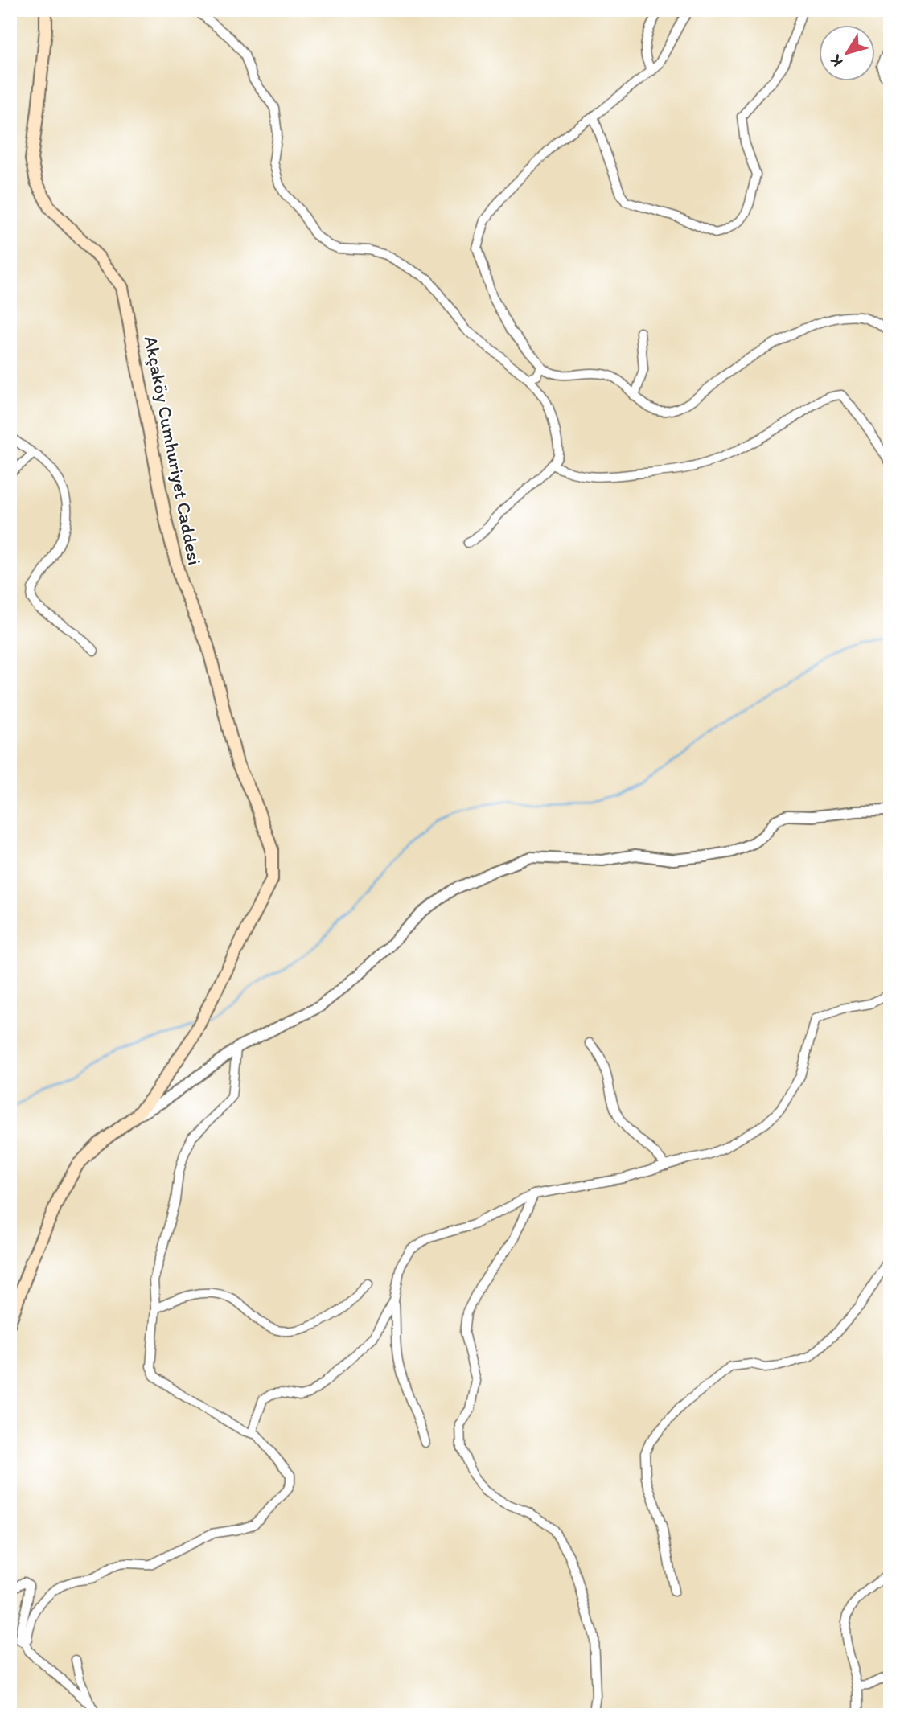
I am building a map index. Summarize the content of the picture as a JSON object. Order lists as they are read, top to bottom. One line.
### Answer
{"streets":{"main road":["Akçaköy Cumhuriyet Caddesi"]},"north":"bottom left"}
